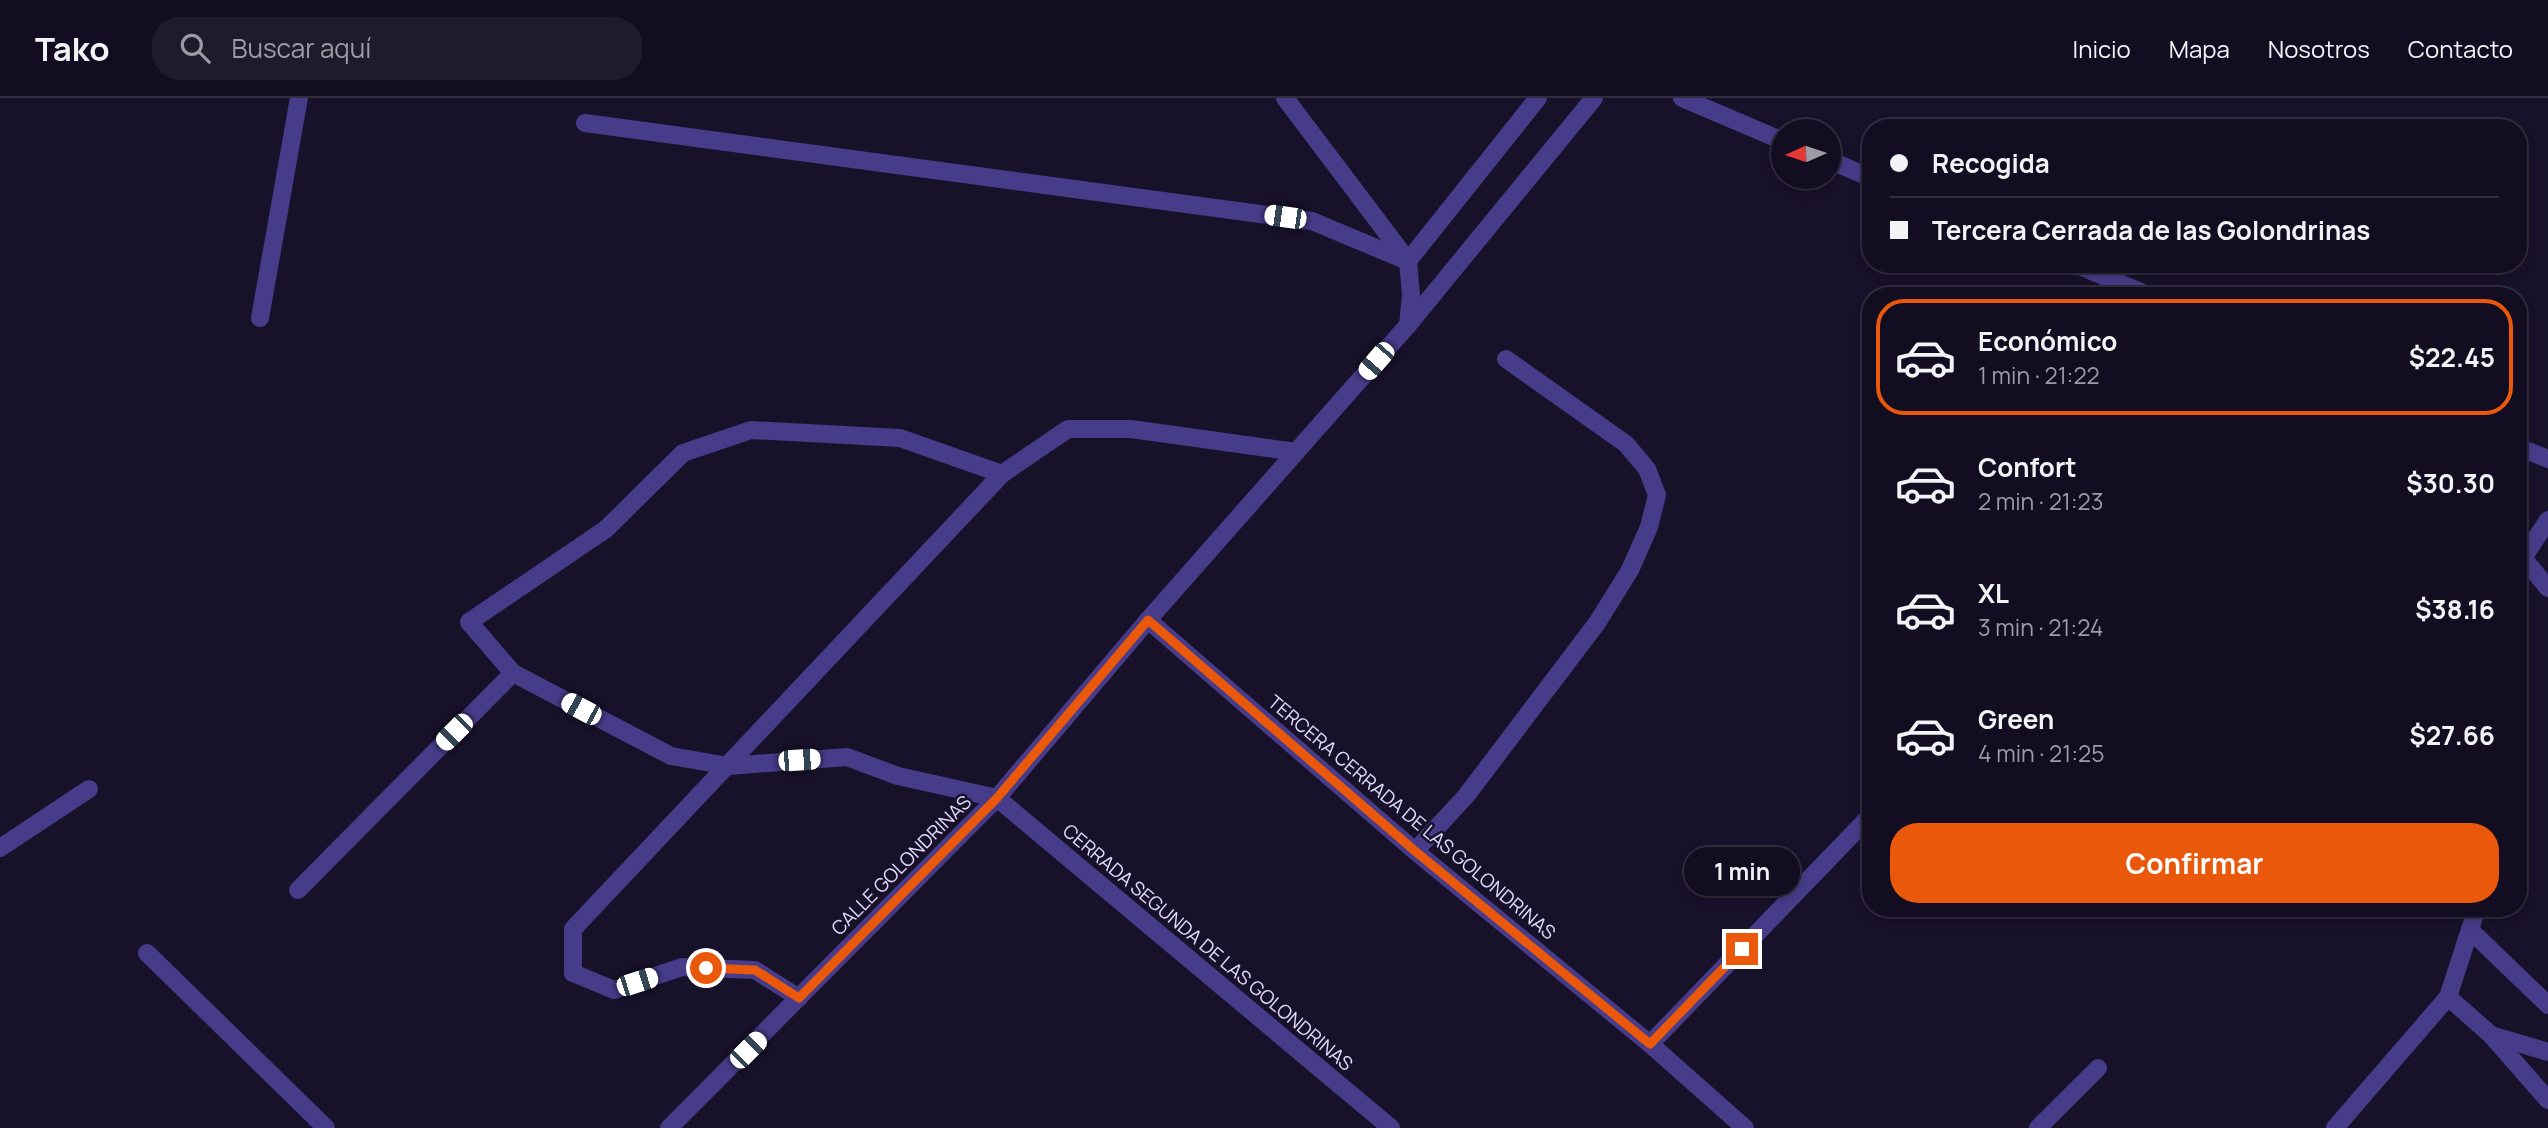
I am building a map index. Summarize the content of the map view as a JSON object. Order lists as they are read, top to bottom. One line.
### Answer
{"streets":{"street":["TERCERA CERRADA DE LAS GOLONDRINAS","CALLE GOLONDRINAS","CERRADA SEGUNDA DE LAS GOLONDRINAS"]},"crossings":[["TERCERA CERRADA DE LAS GOLONDRINAS","CALLE GOLONDRINAS"],["CALLE GOLONDRINAS","CERRADA SEGUNDA DE LAS GOLONDRINAS"]],"north":"left","page":{"header":"Tako","search":"Buscar aquí","nav":["Inicio","Mapa","Nosotros","Contacto"],"banner":["Recogida","Tercera Cerrada de las Golondrinas"],"list":[{"name":"Económico","note":"1 min · 21:22","value":"$22.45"},{"name":"Confort","note":"2 min · 21:23","value":"$30.30"},{"name":"XL","note":"3 min · 21:24","value":"$38.16"},{"name":"Green","note":"4 min · 21:25","value":"$27.66"}],"buttons":"Confirmar","bubble":"1 min"}}
